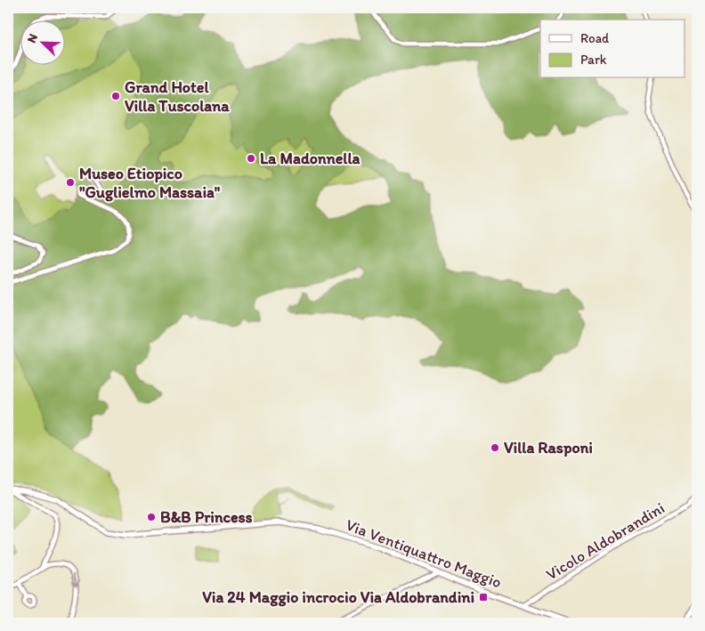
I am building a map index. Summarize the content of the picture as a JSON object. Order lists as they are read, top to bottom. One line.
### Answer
{"streets":{"main road":["Via Ventiquattro Maggio"],"street":["Vicolo Aldobrandini"]},"crossings":[["Vicolo Aldobrandini","Via Ventiquattro Maggio"]],"places":{"other":["Grand Hotel Villa Tuscolana","La Madonnella","Museo Etiopico \"Guglielmo Massaia\"","Villa Rasponi","B&B Princess"],"transit":["Via 24 Maggio incrocio Via Aldobrandini"]},"legend":["Road","Park"],"north":"top left"}
